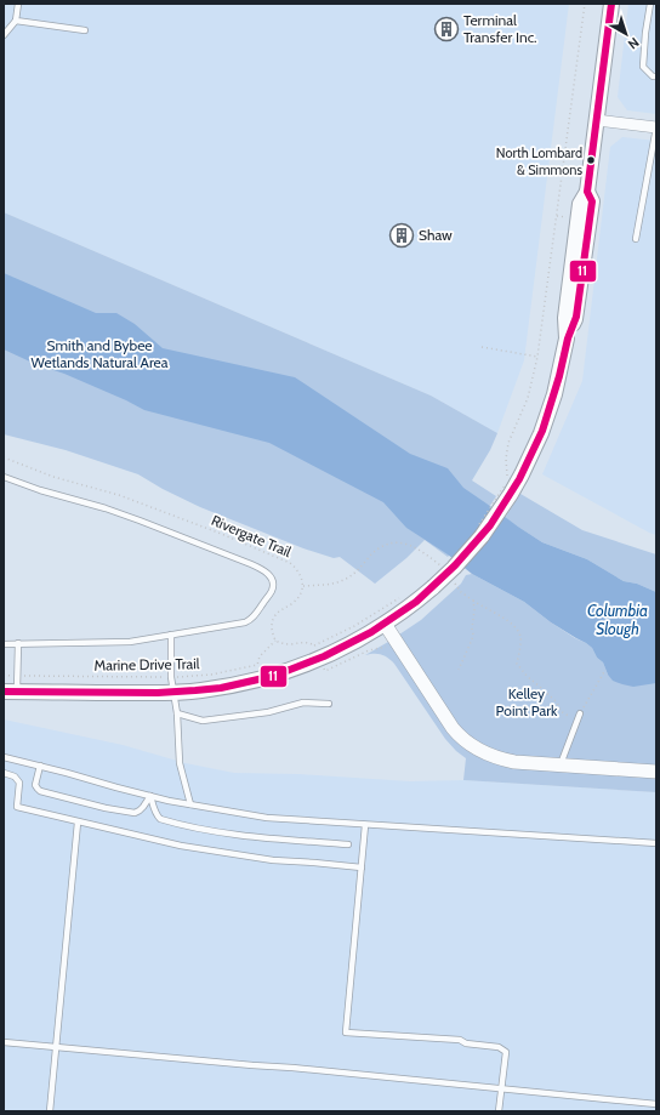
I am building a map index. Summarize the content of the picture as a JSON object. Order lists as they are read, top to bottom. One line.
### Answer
{"streets":{"path":["Rivergate Trail","Marine Drive Trail"]},"water":["Columbia Slough"],"parks":["Smith and Bybee Wetlands Natural Area","Kelley Point Park"],"places":{"building":["Terminal Transfer Inc.","Shaw"],"other":["North Lombard & Simmons"]},"lines":["transit line 11"],"north":"bottom right"}
